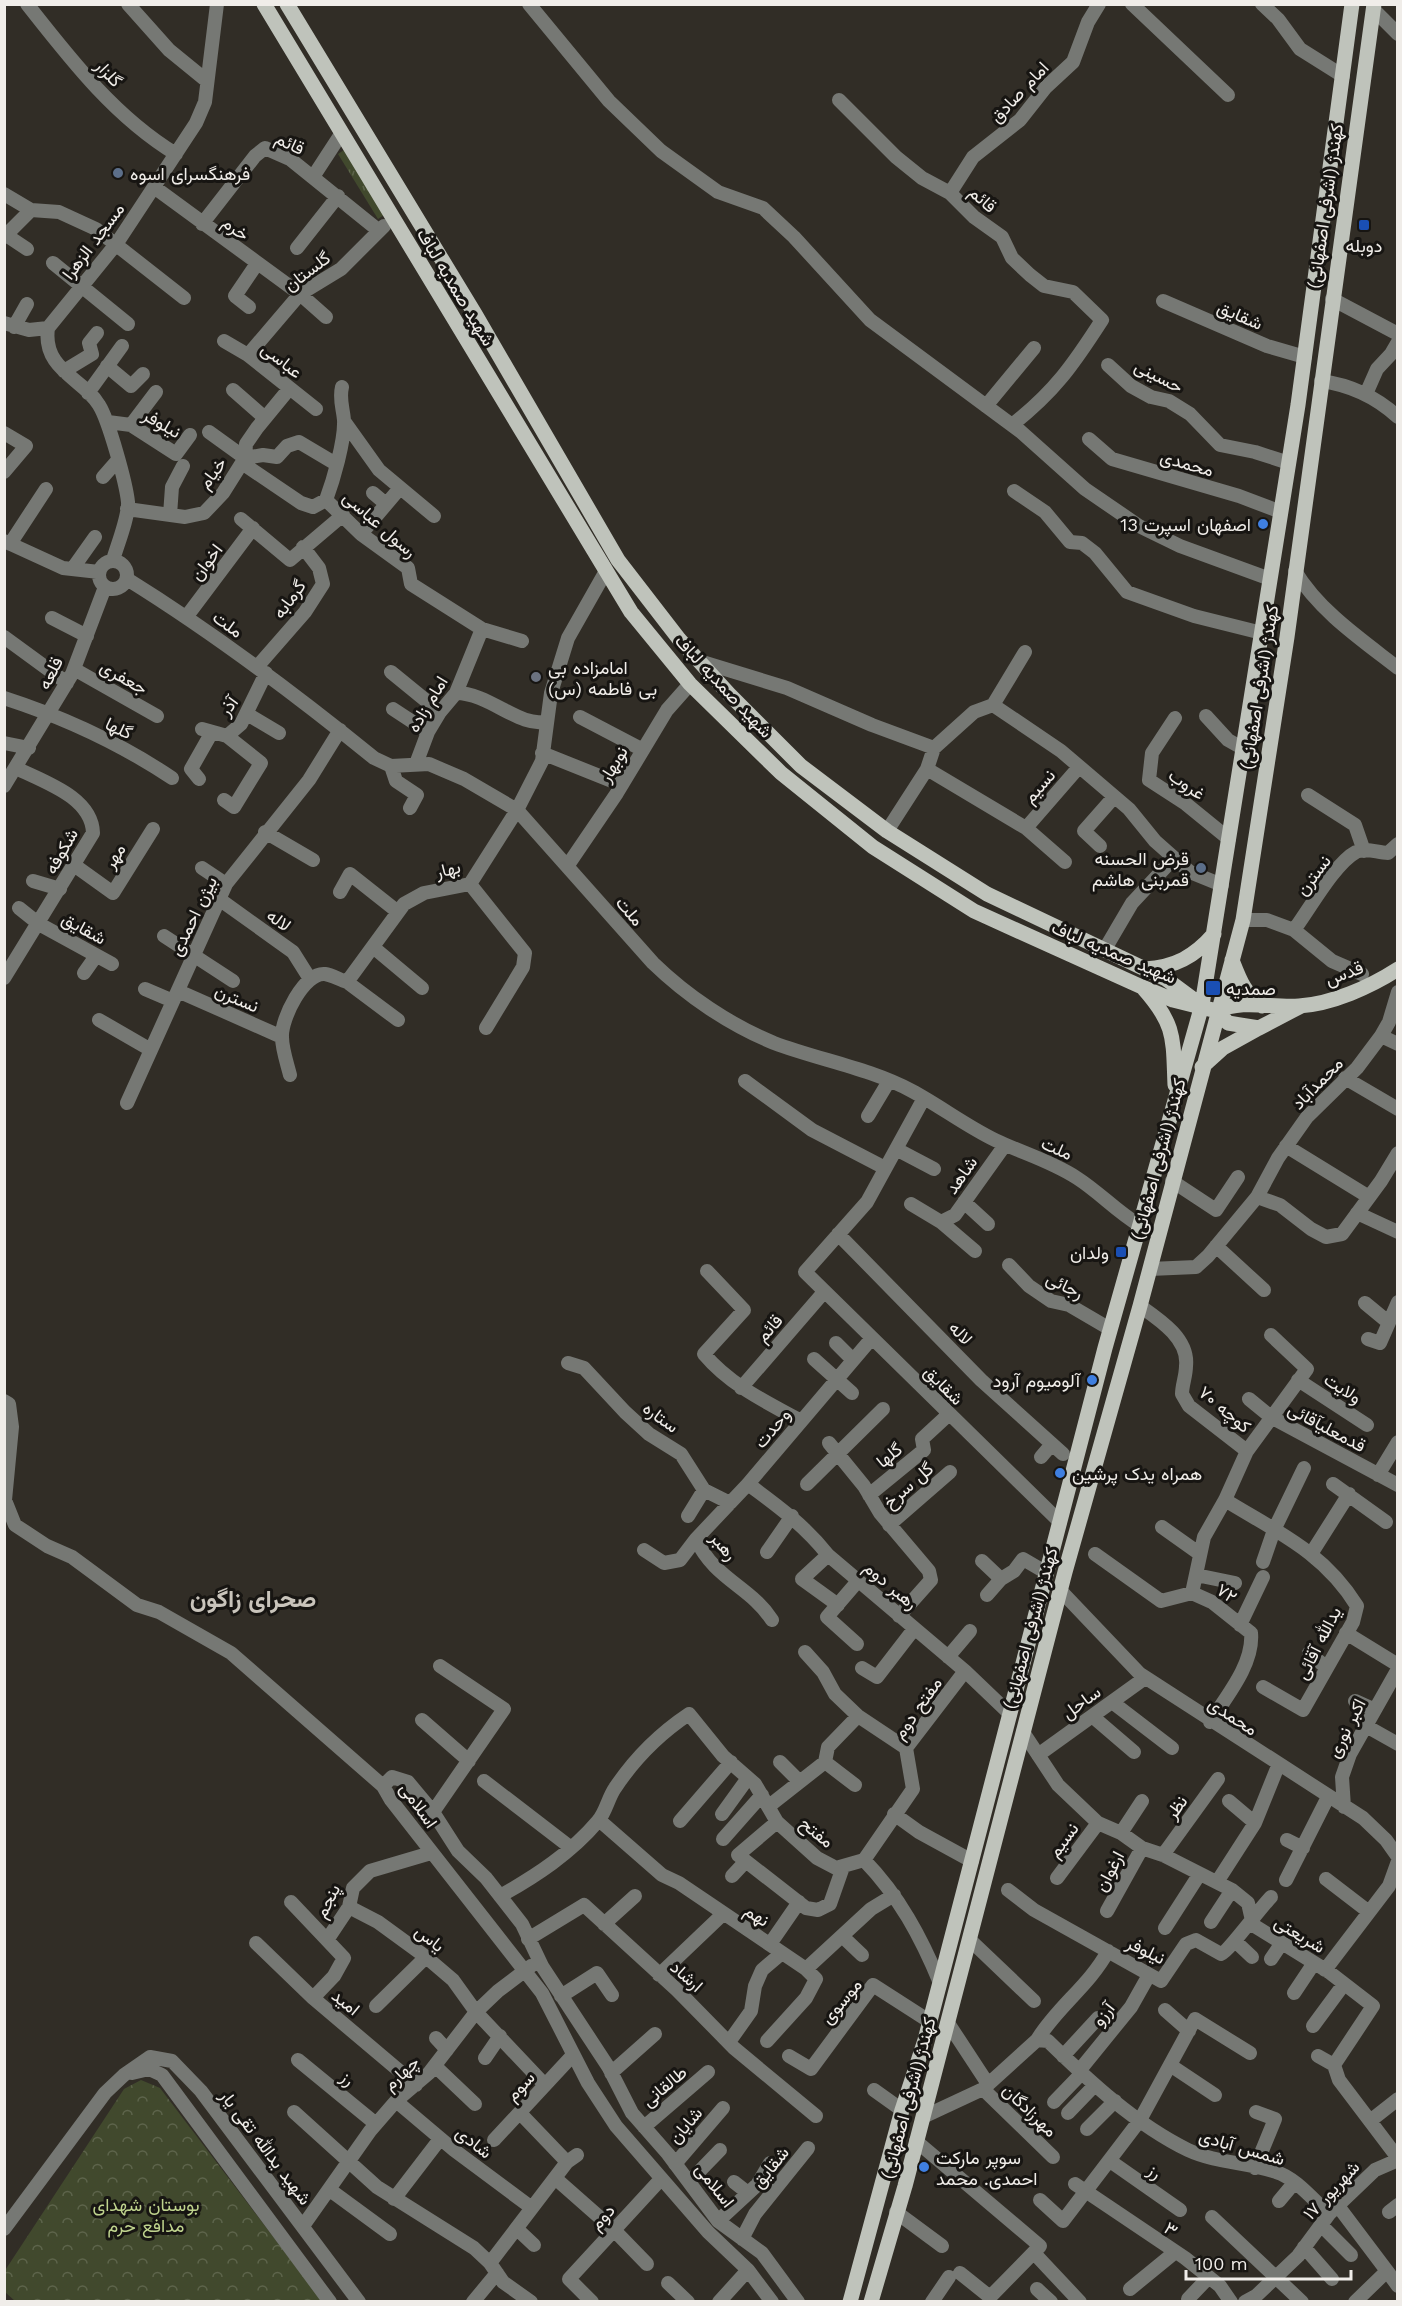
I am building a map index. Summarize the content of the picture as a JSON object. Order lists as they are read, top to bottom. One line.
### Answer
{"streets":{"main road":["کهندژ (اشرفی اصفهانی)","شهید صمدیه لباف","قدس"],"street":["گلزار","امام صادق","قائم","خرم","مسجد الزهرا","گلستان","شقایق","عباسی","حسینی","نیلوفر","محمدی","خیام","رسول عباسی","اخوان","گرمابه","ملت","قلعه","جعفری","امام زاده","آذر","گلها","نوبهار","غروب","نسیم","شکوفه","مهر","بهار","نسترن","بیژن احمدی","لاله","محمدآباد","شاهد","رجائی","ولایت","کوچه ۷۰","ستاره","قدمعلیآقائی","وحدت","گل سرخ","رهبر","رهبر دوم","۷۲","یدالله آقائی","ساحل","مفتح دوم","اکبر نوری","اسلامی","نظر","مفتح","ارغوان","پنجم","نهم","شریعتی","یاس","ارشاد","موسوی","امید","آرزو","چهارم","رز","سوم","طالقانی","مهرزادگان","شایان","شادی","شهید یدالله تقی یار","شمس آبادی","۱۷ شهریور","دوم","۳"]},"crossings":[["گلزار","مسجد الزهرا"],["امام صادق","قائم"],["قائم","خرم"],["قائم","گلستان"],["قائم","شقایق"],["کهندژ (اشرفی اصفهانی)","شهید صمدیه لباف"],["کهندژ (اشرفی اصفهانی)","شقایق"],["کهندژ (اشرفی اصفهانی)","حسینی"],["کهندژ (اشرفی اصفهانی)","محمدی"],["کهندژ (اشرفی اصفهانی)","ملت"],["کهندژ (اشرفی اصفهانی)","غروب"],["کهندژ (اشرفی اصفهانی)","محمدآباد"],["کهندژ (اشرفی اصفهانی)","رجائی"],["کهندژ (اشرفی اصفهانی)","کوچه ۷۰"],["کهندژ (اشرفی اصفهانی)","رهبر دوم"],["کهندژ (اشرفی اصفهانی)","شریعتی"],["کهندژ (اشرفی اصفهانی)","موسوی"],["خرم","مسجد الزهرا"],["خرم","گلستان"],["گلستان","شهید صمدیه لباف"],["گلستان","عباسی"],["شهید صمدیه لباف","نوبهار"],["شهید صمدیه لباف","بهار"],["شقایق","گلها"],["شقایق","شکوفه"],["شقایق","لاله"],["شقایق","وحدت"],["شقایق","اسلامی"],["عباسی","خیام"],["نیلوفر","آرزو"],["محمدی","۷۲"],["محمدی","ساحل"],["محمدی","اکبر نوری"],["خیام","رسول عباسی"],["رسول عباسی","امام زاده"],["اخوان","ملت"],["گرمابه","ملت"],["گرمابه","آذر"],["ملت","قلعه"],["ملت","امام زاده"],["ملت","آذر"],["ملت","نوبهار"],["ملت","بهار"],["ملت","بیژن احمدی"],["ملت","شاهد"],["قلعه","جعفری"],["قلعه","گلها"],["قلعه","شکوفه"],["نسیم","شریعتی"],["شکوفه","مهر"],["نسترن","بیژن احمدی"],["بیژن احمدی","لاله"],["قدس","محمدآباد"],["وحدت","رهبر"],["وحدت","رهبر دوم"],["رهبر دوم","مفتح دوم"],["ساحل","شریعتی"],["مفتح دوم","مفتح"],["اسلامی","پنجم"],["اسلامی","ارشاد"],["اسلامی","چهارم"],["اسلامی","سوم"],["اسلامی","طالقانی"],["اسلامی","شایان"],["اسلامی","دوم"],["نظر","شریعتی"],["مفتح","نهم"],["ارغوان","شریعتی"],["پنجم","یاس"],["پنجم","امید"],["یاس","چهارم"],["یاس","سوم"],["امید","چهارم"],["آرزو","شمس آبادی"],["چهارم","رز"],["چهارم","شادی"],["چهارم","شهید یدالله تقی یار"],["شمس آبادی","۱۷ شهریور"]],"districts":["صحرای زاگون"],"parks":["بوستان شهدای مدافع حرم"],"places":{"other":["فرهنگسرای اسوه","اصفهان اسپرت 13","امامزاده بی بی فاطمه (س)","قرض الحسنه قمربنی هاشم","آلومیوم آرود","همراه یدک پرشین","سوپر مارکت احمدی. محمد"],"transit":["دوبله","صمدیه","ولدان"]},"scale_bar":"100 m"}
